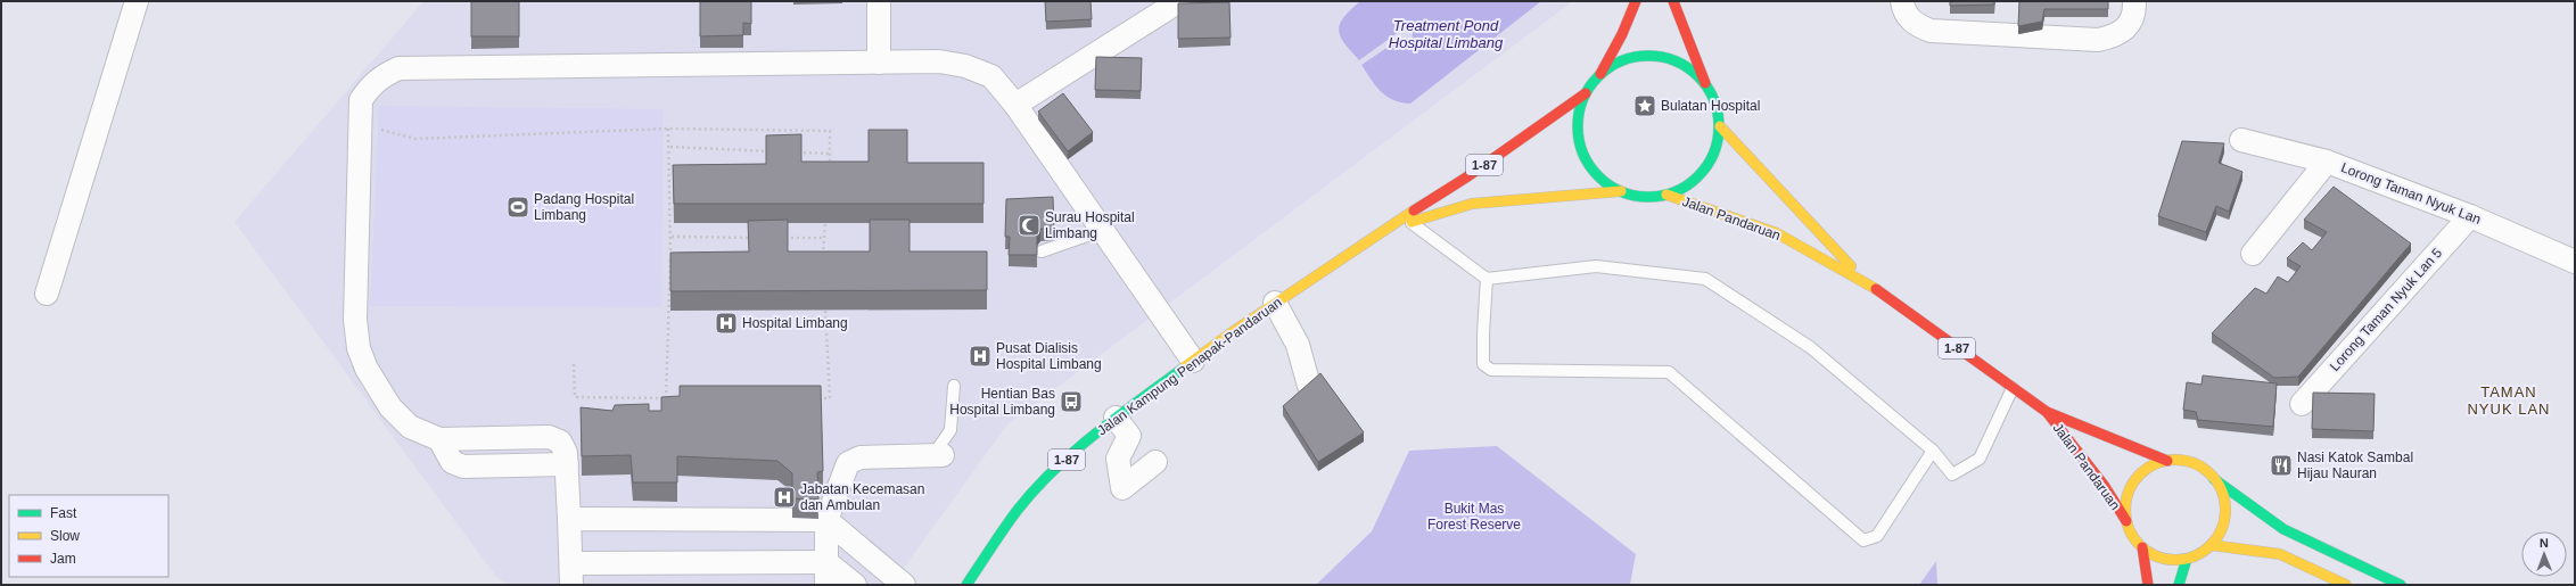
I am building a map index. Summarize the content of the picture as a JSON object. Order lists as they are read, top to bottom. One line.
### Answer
{"streets":{"main road":["1-87","Jalan Pandaruan","Jalan Kampung Penapak-Pandaruan"],"street":["Lorong Taman Nyuk Lan","Lorong Taman Nyuk Lan 5"]},"crossings":[["Lorong Taman Nyuk Lan","Lorong Taman Nyuk Lan 5"],["Jalan Pandaruan","Jalan Kampung Penapak-Pandaruan"]],"districts":["TAMAN NYUK LAN"],"water":["Treatment Pond Hospital Limbang"],"parks":["Bukit Mas Forest Reserve"],"places":{"place":["Bulatan Hospital"],"sports":["Padang Hospital Limbang"],"mosque":["Surau Hospital Limbang"],"hospital":["Hospital Limbang","Pusat Dialisis Hospital Limbang","Jabatan Kecemasan dan Ambulan"],"bus stop":["Hentian Bas Hospital Limbang"],"restaurant":["Nasi Katok Sambal Hijau Nauran"]},"legend":["Fast","Slow","Jam"],"north":"top"}
